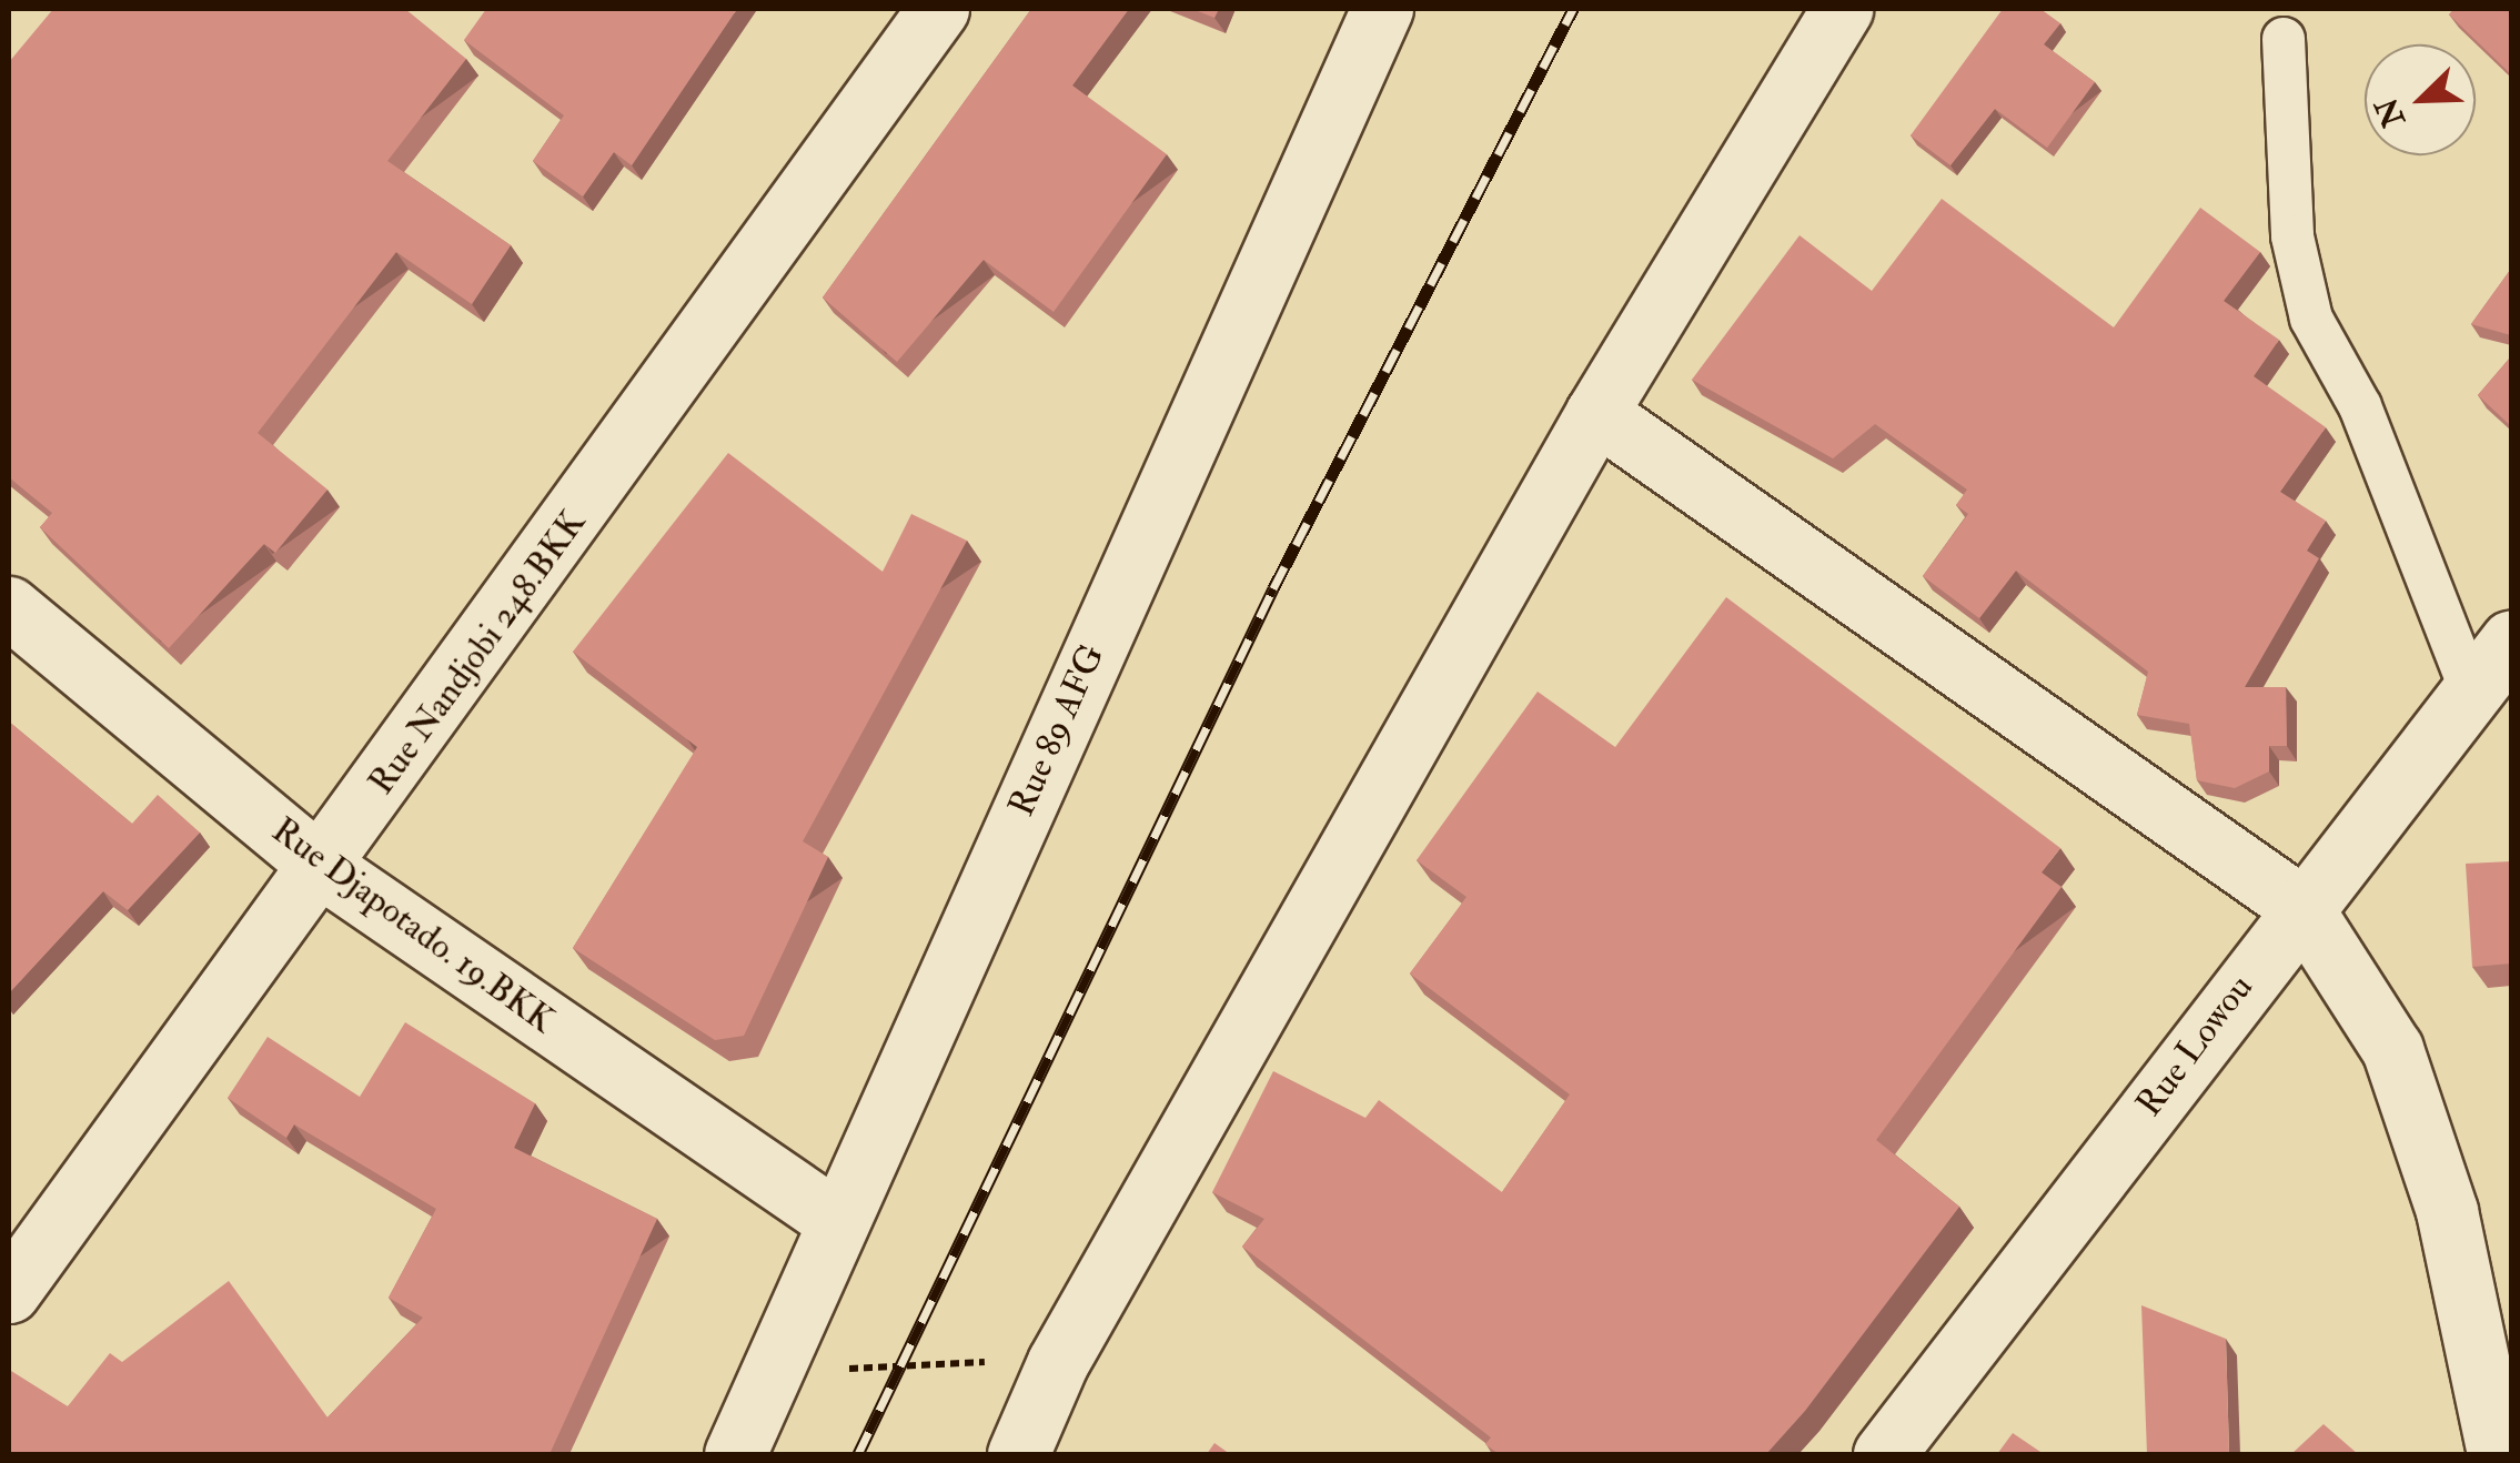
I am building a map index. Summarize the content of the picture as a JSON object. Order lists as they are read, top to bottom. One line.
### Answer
{"streets":{"street":["Rue Nandjobi 248.BKK","Rue 89 AFG","Rue Djapotado. 19.BKK","Rue Lowou"]},"crossings":[["Rue Nandjobi 248.BKK","Rue Djapotado. 19.BKK"],["Rue 89 AFG","Rue Djapotado. 19.BKK"]],"north":"bottom left"}
